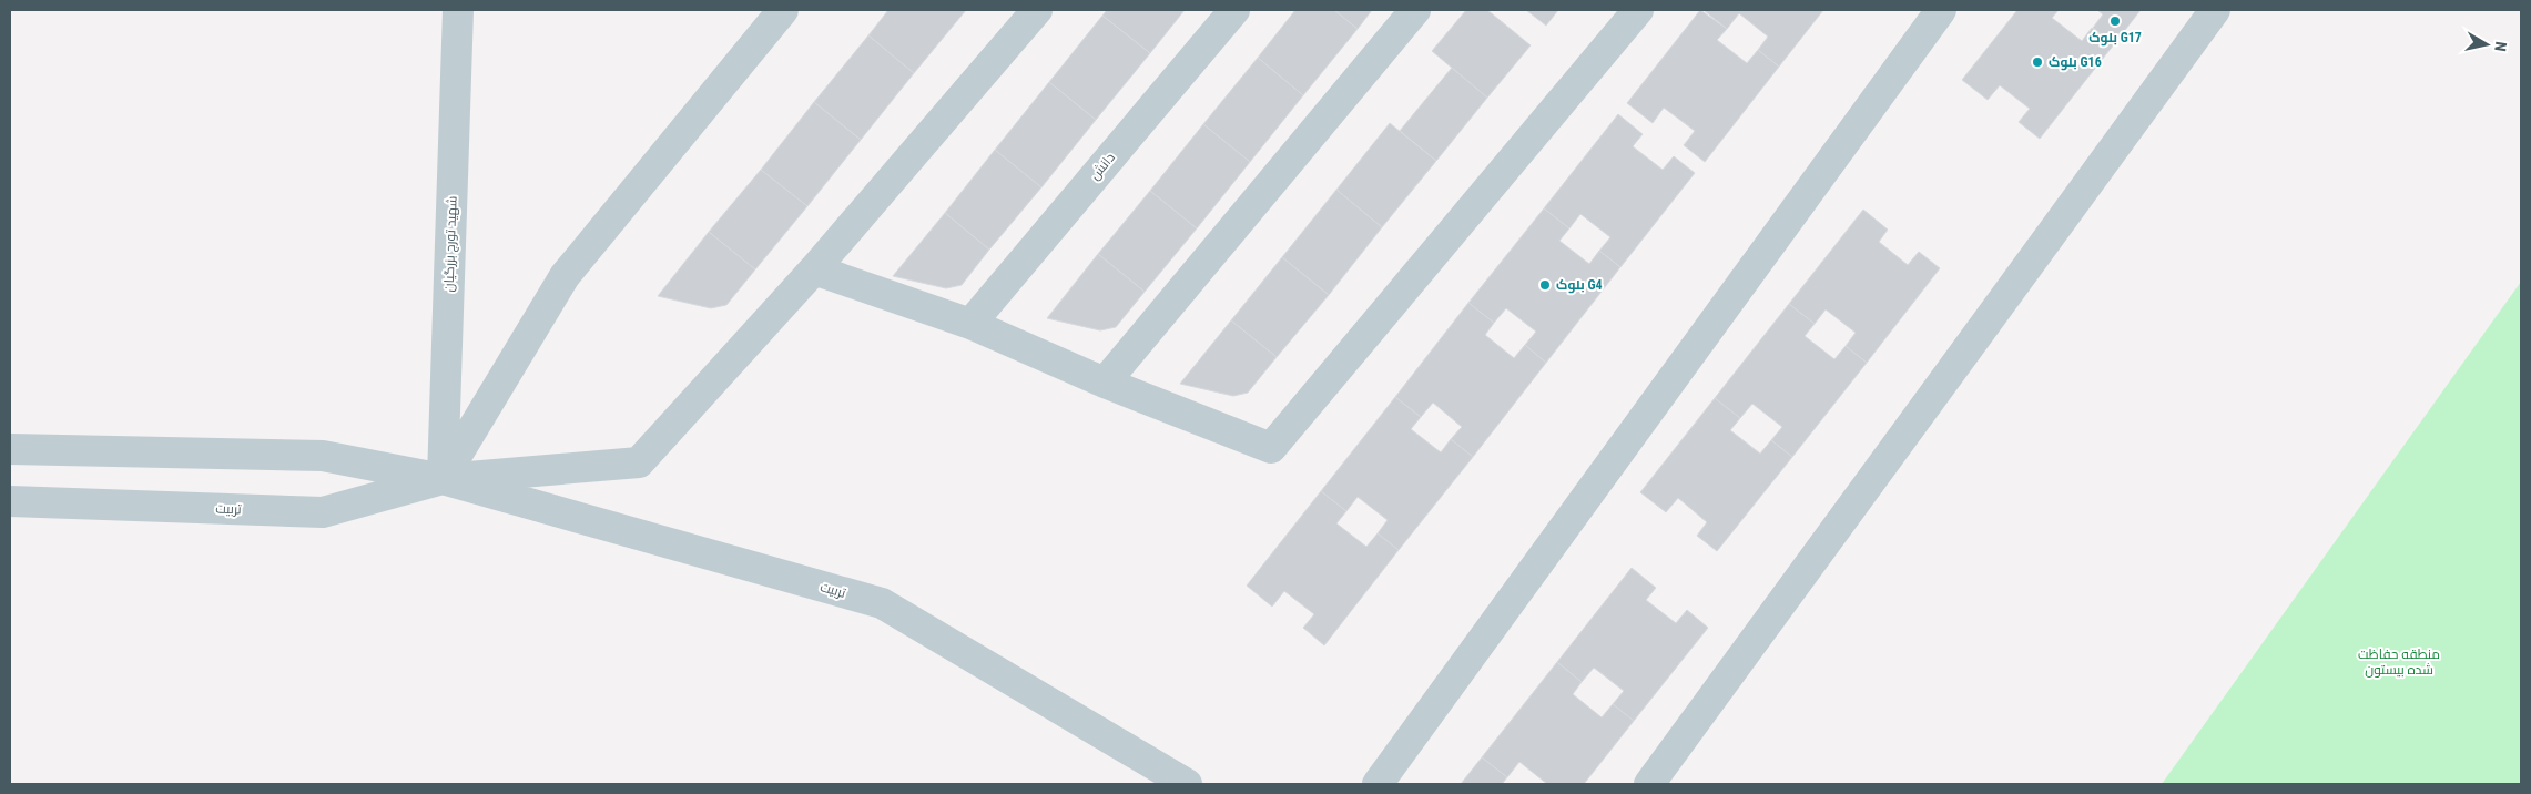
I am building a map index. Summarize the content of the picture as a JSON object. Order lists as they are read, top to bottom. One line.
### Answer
{"streets":{"street":["دانش","شهید تورج بزرگیان","تربیت"]},"crossings":[["شهید تورج بزرگیان","تربیت"]],"parks":["منطقه حفاظت شده بیستون"],"places":["بلوک G17","بلوک G16","بلوک G4"],"north":"right"}
